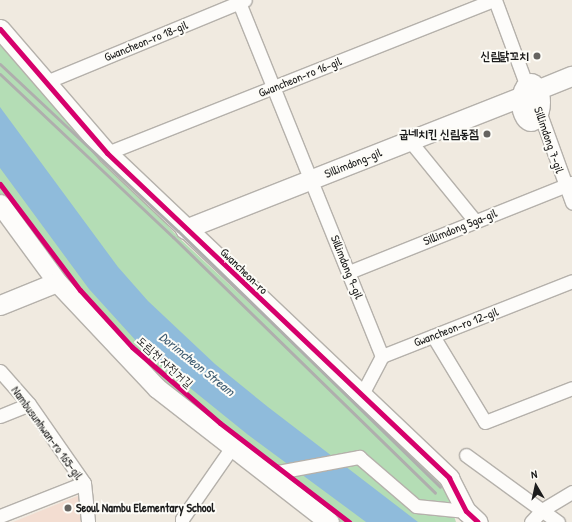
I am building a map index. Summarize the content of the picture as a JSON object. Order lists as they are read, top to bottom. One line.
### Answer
{"streets":{"street":["Gwancheon-ro 18-gil","Gwancheon-ro 16-gil","Sillimdong 7-gil","Sillimdong-gil","Sillimdong 5ga-gil","Sillimdong 9-gil","Gwancheon-ro","Gwancheon-ro 12-gil","Nambusunhwan-ro 165-gil"],"cycle path":["도림천 자전거길"]},"crossings":[["Gwancheon-ro 18-gil","Sillimdong 9-gil"],["Gwancheon-ro 18-gil","Gwancheon-ro"],["Gwancheon-ro 16-gil","Sillimdong 7-gil"],["Gwancheon-ro 16-gil","Sillimdong 9-gil"],["Gwancheon-ro 16-gil","Gwancheon-ro"],["Sillimdong 7-gil","Sillimdong-gil"],["Sillimdong 7-gil","Sillimdong 5ga-gil"],["Sillimdong-gil","Sillimdong 9-gil"],["Sillimdong-gil","Gwancheon-ro"],["Sillimdong 5ga-gil","Sillimdong 9-gil"],["Sillimdong 9-gil","Gwancheon-ro 12-gil"]],"water":["Dorimcheon Stream"],"places":["신림닭꼬치","굽네치킨 신림동점","Seoul Nambu Elementary School"],"north":"top"}
